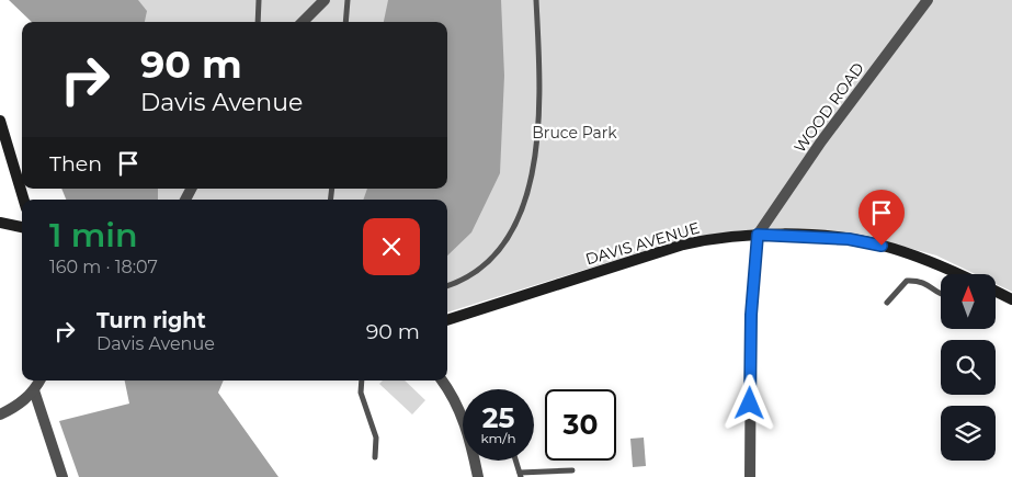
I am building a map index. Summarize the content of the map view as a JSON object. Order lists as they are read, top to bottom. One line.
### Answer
{"streets":{"main road":["DAVIS AVENUE"],"street":["WOOD ROAD"]},"crossings":[["WOOD ROAD","DAVIS AVENUE"]],"parks":["Bruce Park"],"north":"top","page":{"turn":["90 m","Davis Avenue"],"then":"Then","heading":["1 min","160 m · 18:07"],"list":[{"name":"Turn right","note":"Davis Avenue","value":"90 m"}],"speed":"25 km/h","limit":"30"}}
